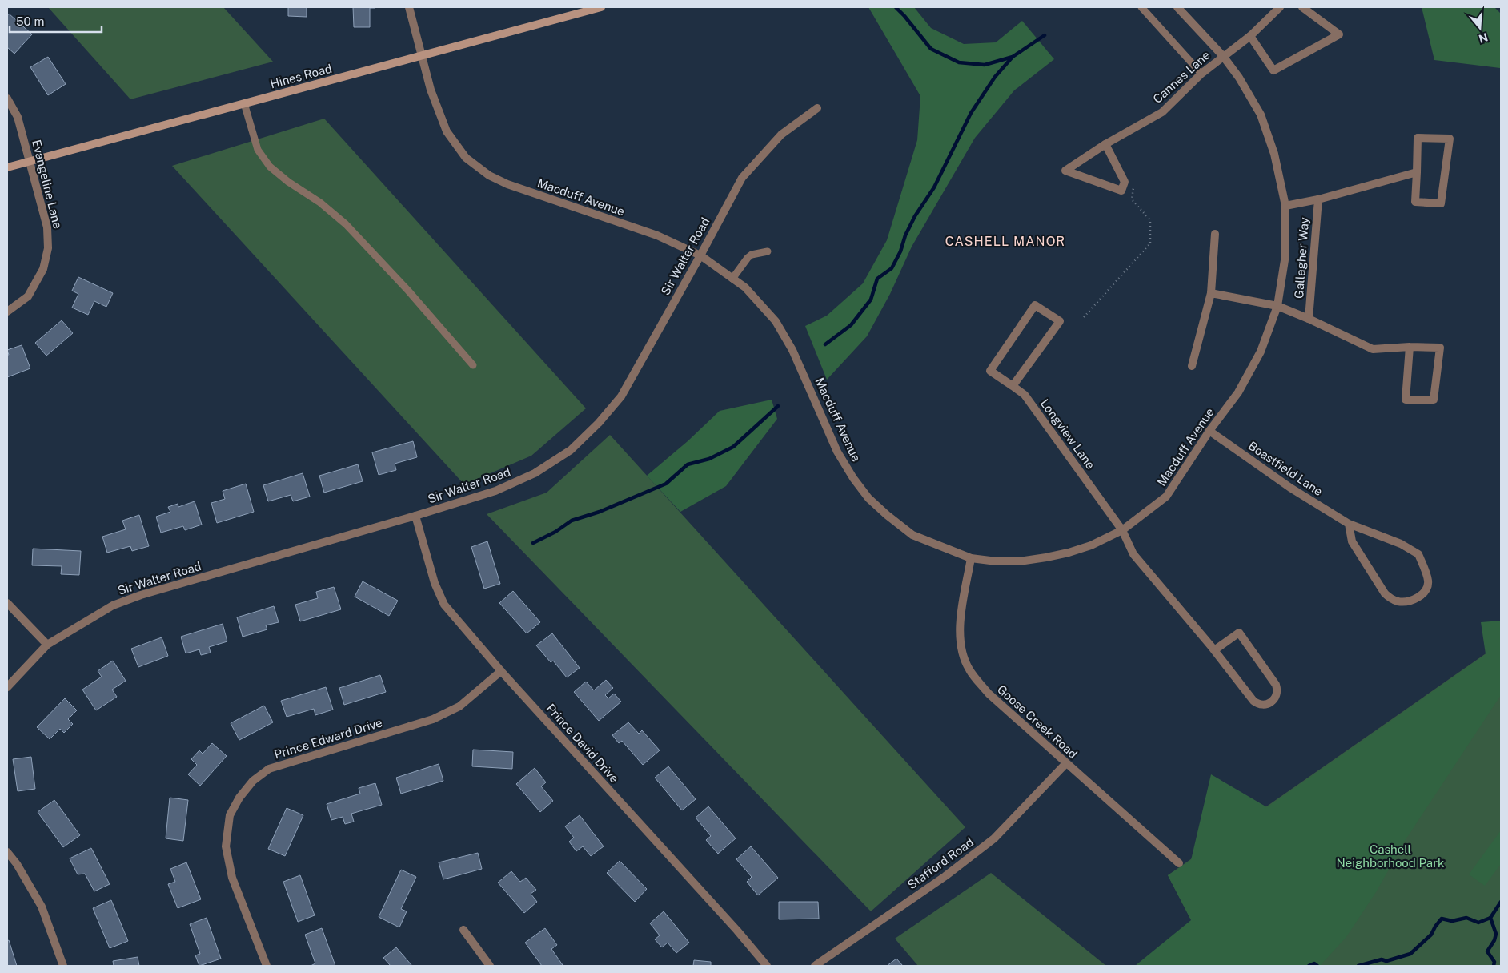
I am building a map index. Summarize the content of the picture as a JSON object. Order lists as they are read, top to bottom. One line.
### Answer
{"streets":{"street":["Hines Road","Cannes Lane","Evangeline Lane","Macduff Avenue","Sir Walter Road","Gallagher Way","Longview Lane","Boastfield Lane","Goose Creek Road","Prince Edward Drive","Prince David Drive","Stafford Road"]},"crossings":[["Hines Road","Evangeline Lane"],["Hines Road","Macduff Avenue"],["Cannes Lane","Macduff Avenue"],["Macduff Avenue","Sir Walter Road"],["Macduff Avenue","Gallagher Way"],["Macduff Avenue","Longview Lane"],["Macduff Avenue","Boastfield Lane"],["Macduff Avenue","Goose Creek Road"],["Sir Walter Road","Prince David Drive"],["Goose Creek Road","Stafford Road"],["Prince Edward Drive","Prince David Drive"]],"districts":["CASHELL MANOR"],"parks":["Cashell Neighborhood Park"],"scale_bar":"50 m","north":"bottom"}
